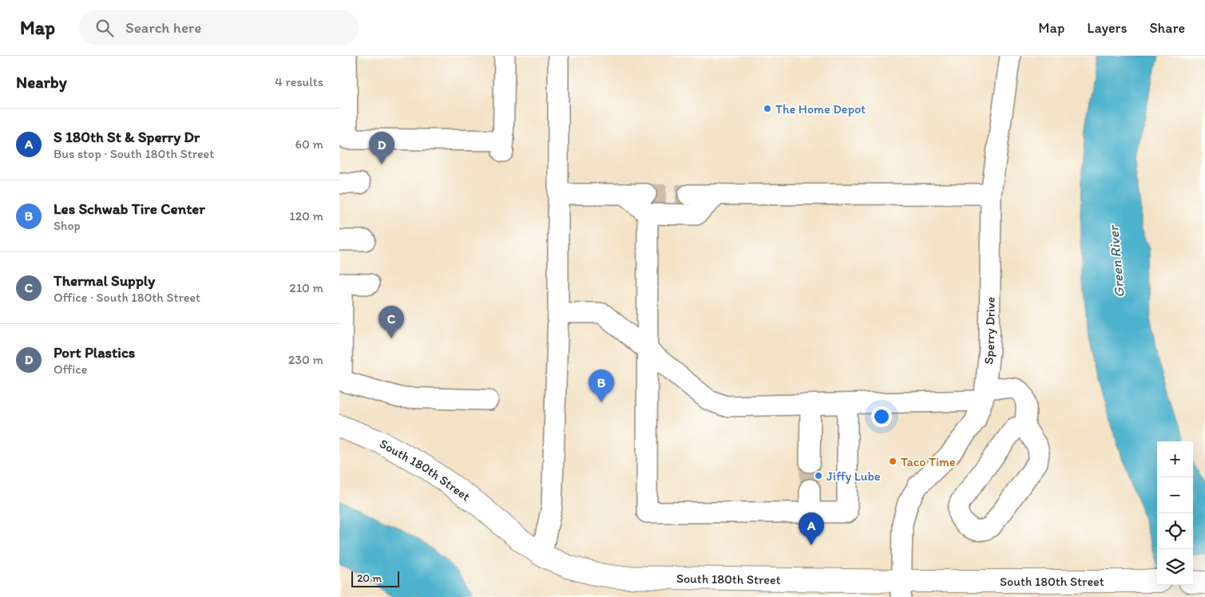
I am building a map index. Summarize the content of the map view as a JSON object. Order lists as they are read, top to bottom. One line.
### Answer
{"streets":{"main road":["South 180th Street"],"street":["Sperry Drive"]},"crossings":[["Sperry Drive","South 180th Street"]],"water":["Green River"],"places":["The Home Depot","Taco Time","Jiffy Lube"],"scale_bar":"20 m","page":{"header":"Map","search":"Search here","nav":["Map","Layers","Share"],"heading":["Nearby","4 results"],"list":[{"mark":"A","name":"S 180th St & Sperry Dr","note":"Bus stop · South 180th Street","value":"60 m"},{"mark":"B","name":"Les Schwab Tire Center","note":"Shop","value":"120 m"},{"mark":"C","name":"Thermal Supply","note":"Office · South 180th Street","value":"210 m"},{"mark":"D","name":"Port Plastics","note":"Office","value":"230 m"}],"pins":["D","C","B","A"],"map_buttons":["+","−"],"scale":"20 m"}}
